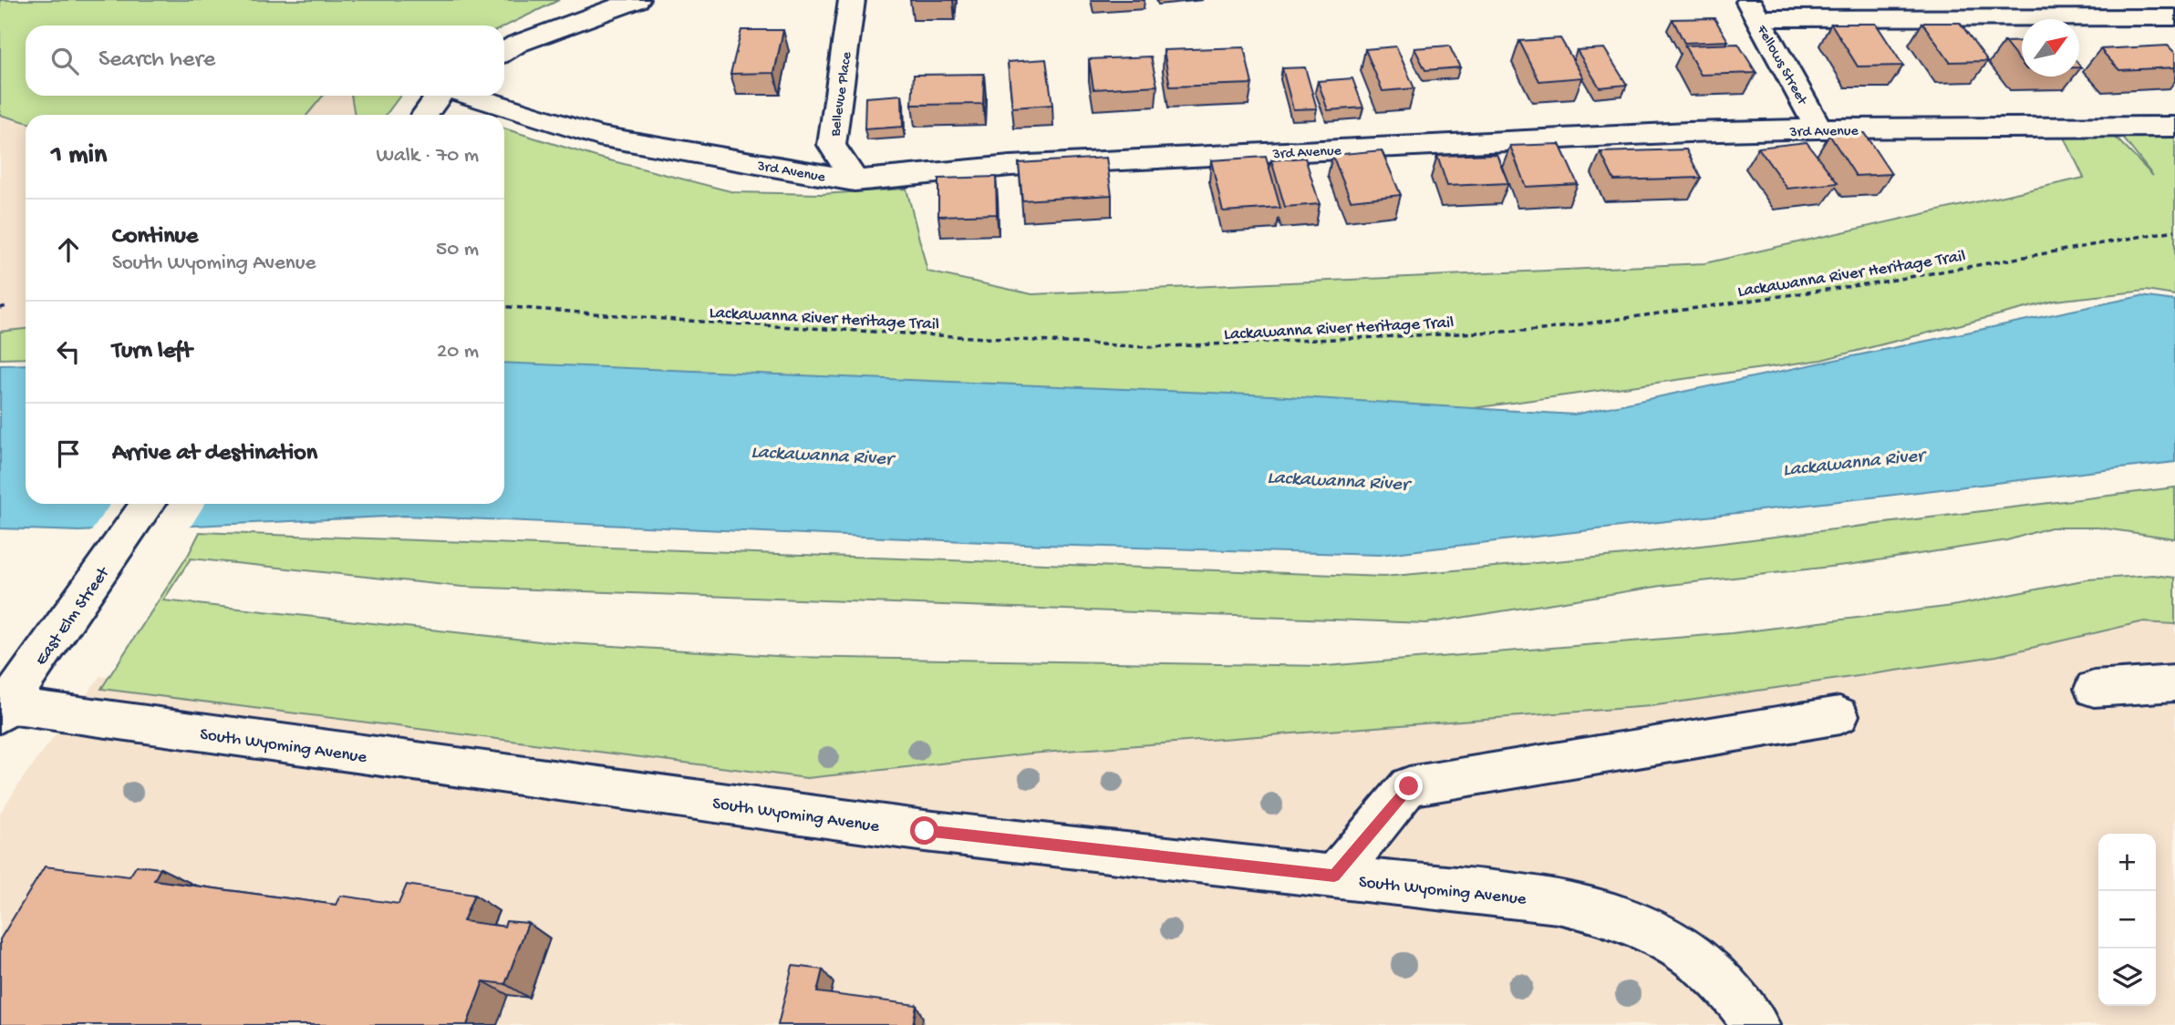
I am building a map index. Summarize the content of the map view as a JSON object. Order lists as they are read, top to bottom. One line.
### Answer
{"streets":{"street":["Fellows Street","Bellevue Place","3rd Avenue","East Elm Street","South Wyoming Avenue"],"path":["Lackawanna River Heritage Trail"]},"crossings":[["Fellows Street","3rd Avenue"],["Bellevue Place","3rd Avenue"],["East Elm Street","South Wyoming Avenue"]],"water":["Lackawanna River"],"north":"top right","page":{"search":"Search here","heading":["1 min","Walk · 70 m"],"list":[["Continue","South Wyoming Avenue","50 m"],["Turn left","20 m"],"Arrive at destination"],"map_buttons":["+","−"]}}
